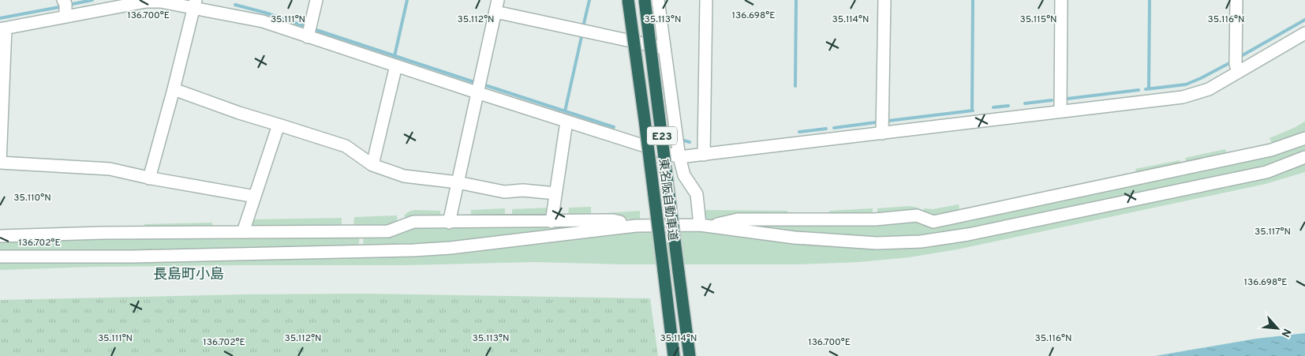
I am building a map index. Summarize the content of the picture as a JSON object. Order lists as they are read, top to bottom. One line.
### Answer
{"streets":{"highway":["E23","東名阪自動車道"]},"districts":["長島町小島"],"north":"bottom right","coordinates":["136.700°E","136.698°E","35.111°N","35.112°N","35.113°N","35.114°N","35.115°N","35.116°N","35.110°N","35.117°N","136.702°E"]}
